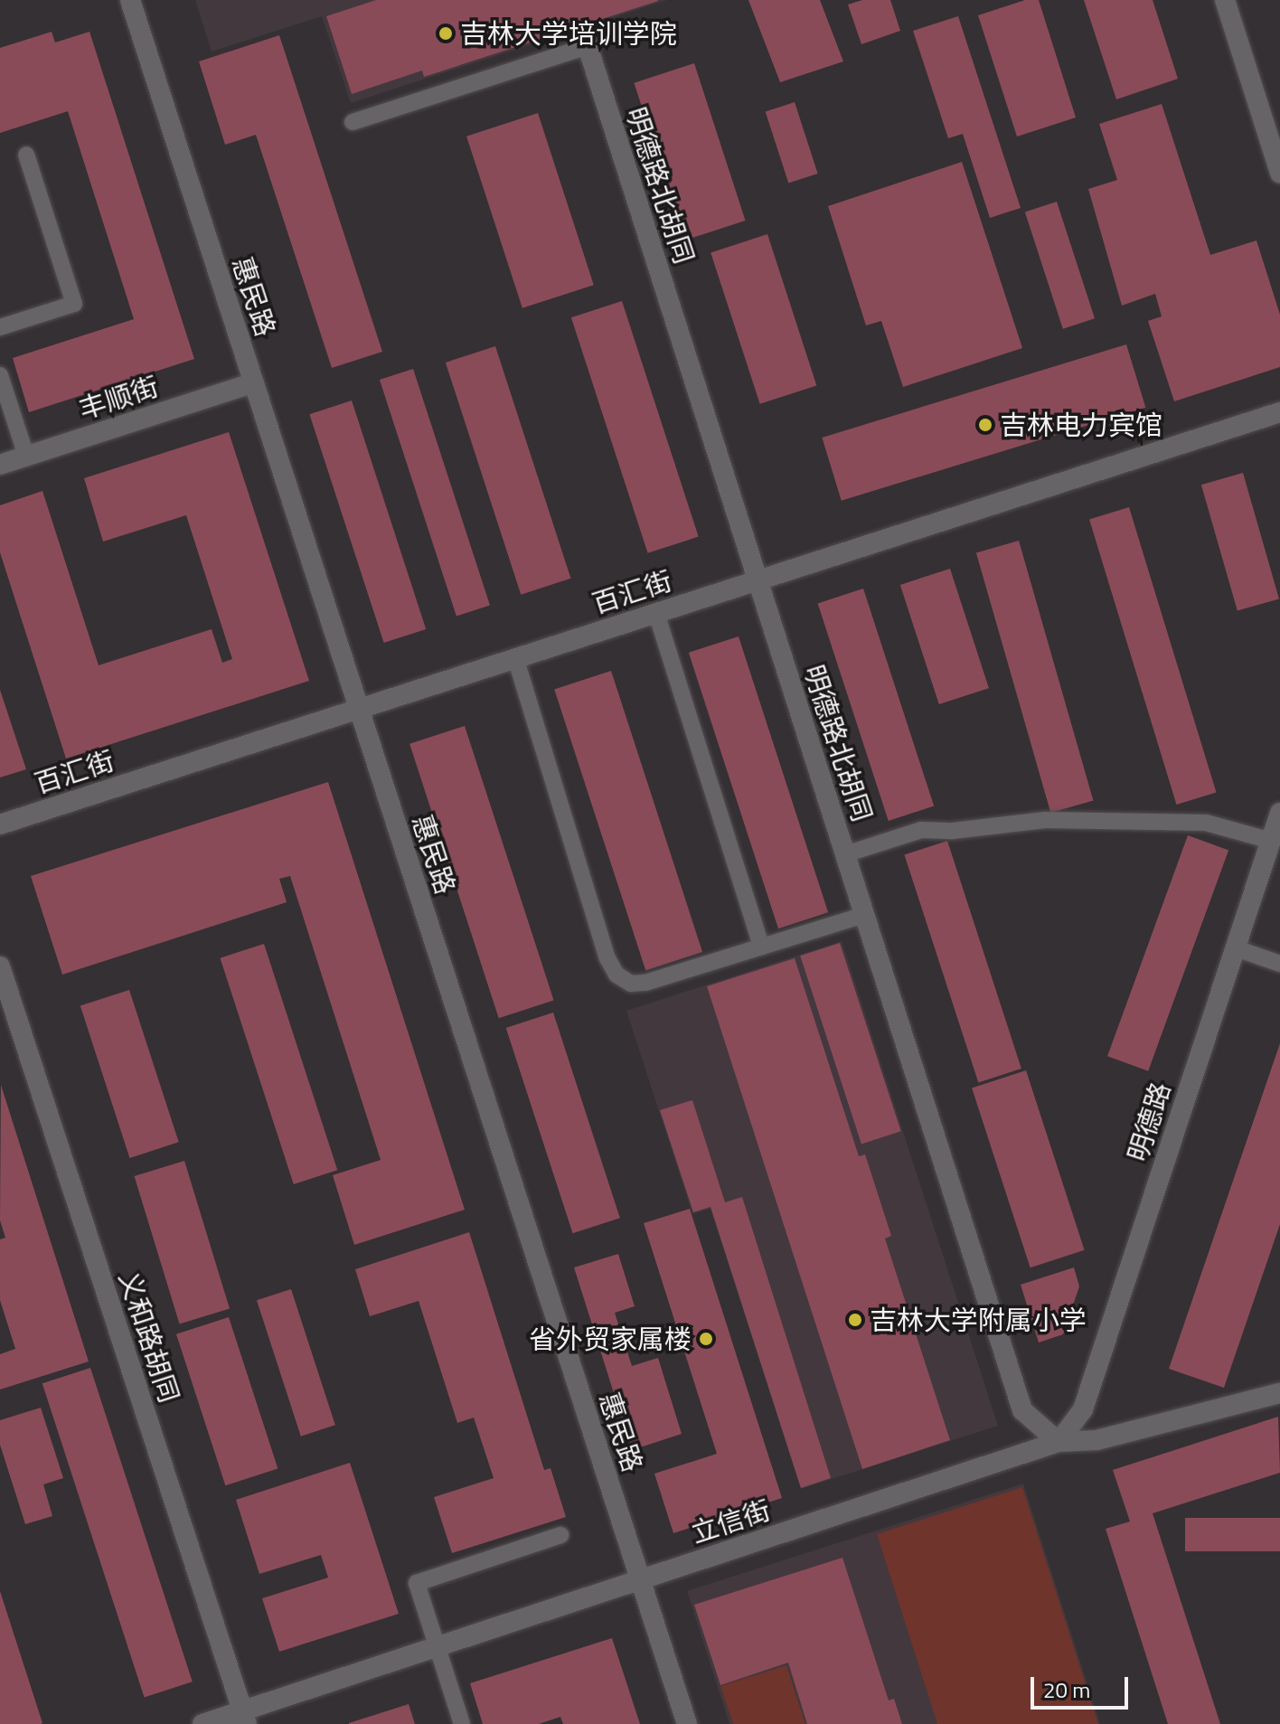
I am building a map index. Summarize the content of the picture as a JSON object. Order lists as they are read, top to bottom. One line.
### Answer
{"streets":{"street":["明德路北胡同","惠民路","丰顺街","百汇街","明德路","义和路胡同","立信街"]},"crossings":[["明德路北胡同","百汇街"],["明德路北胡同","明德路"],["明德路北胡同","立信街"],["惠民路","丰顺街"],["惠民路","百汇街"],["惠民路","立信街"],["明德路","立信街"],["义和路胡同","立信街"]],"places":["吉林大学培训学院","吉林电力宾馆","吉林大学附属小学","省外贸家属楼"],"scale_bar":"20 m"}
